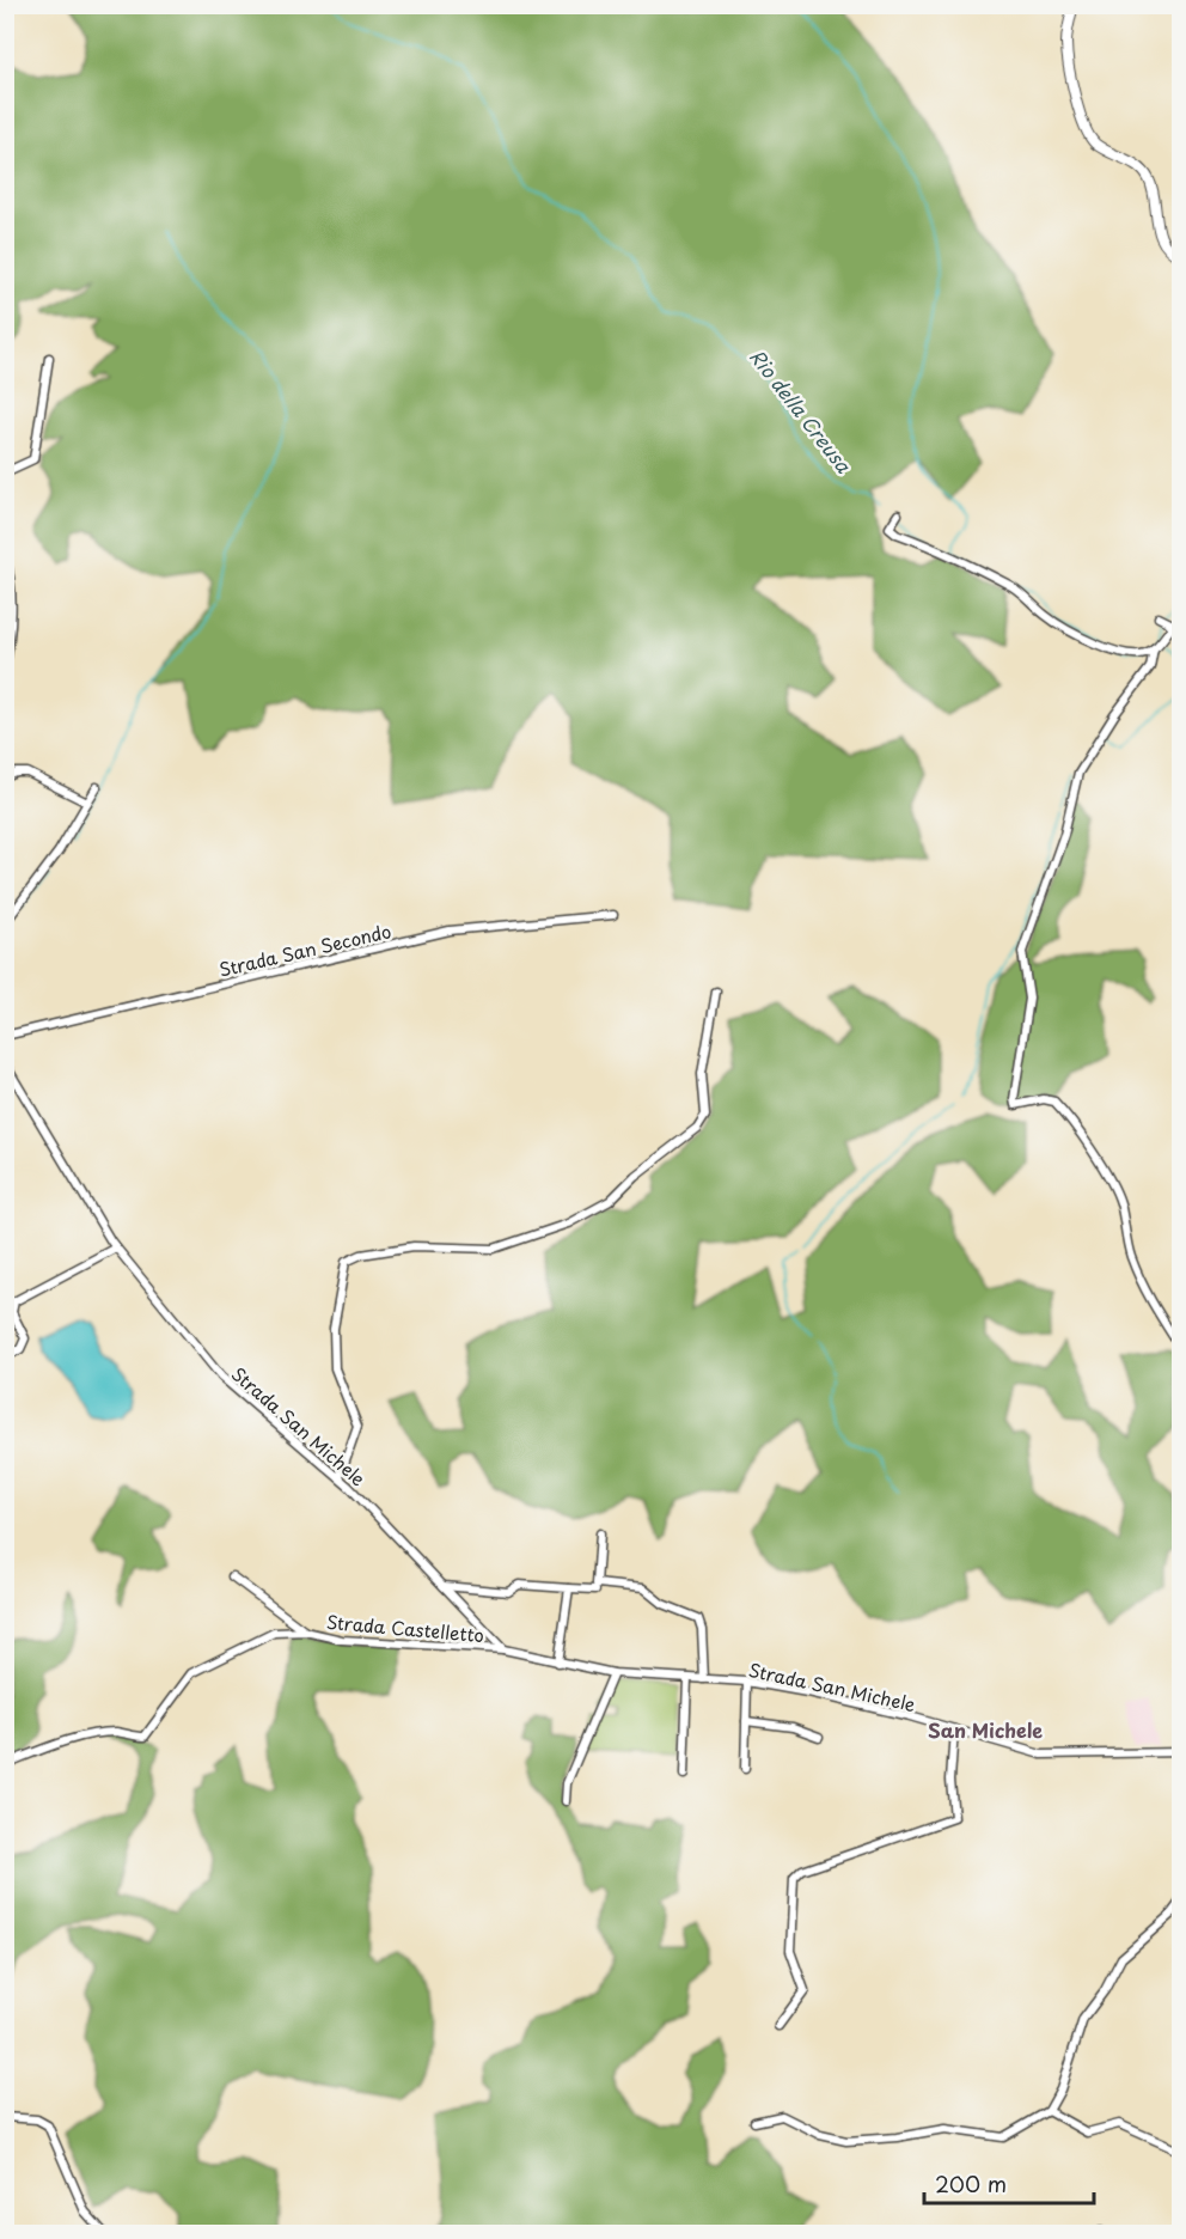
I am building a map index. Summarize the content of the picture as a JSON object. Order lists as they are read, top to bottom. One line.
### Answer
{"streets":{"street":["Strada San Secondo","Strada San Michele","Strada Castelletto"]},"crossings":[["Strada San Michele","Strada Castelletto"]],"districts":["San Michele"],"water":["Rio della Creusa"],"scale_bar":"200 m"}
